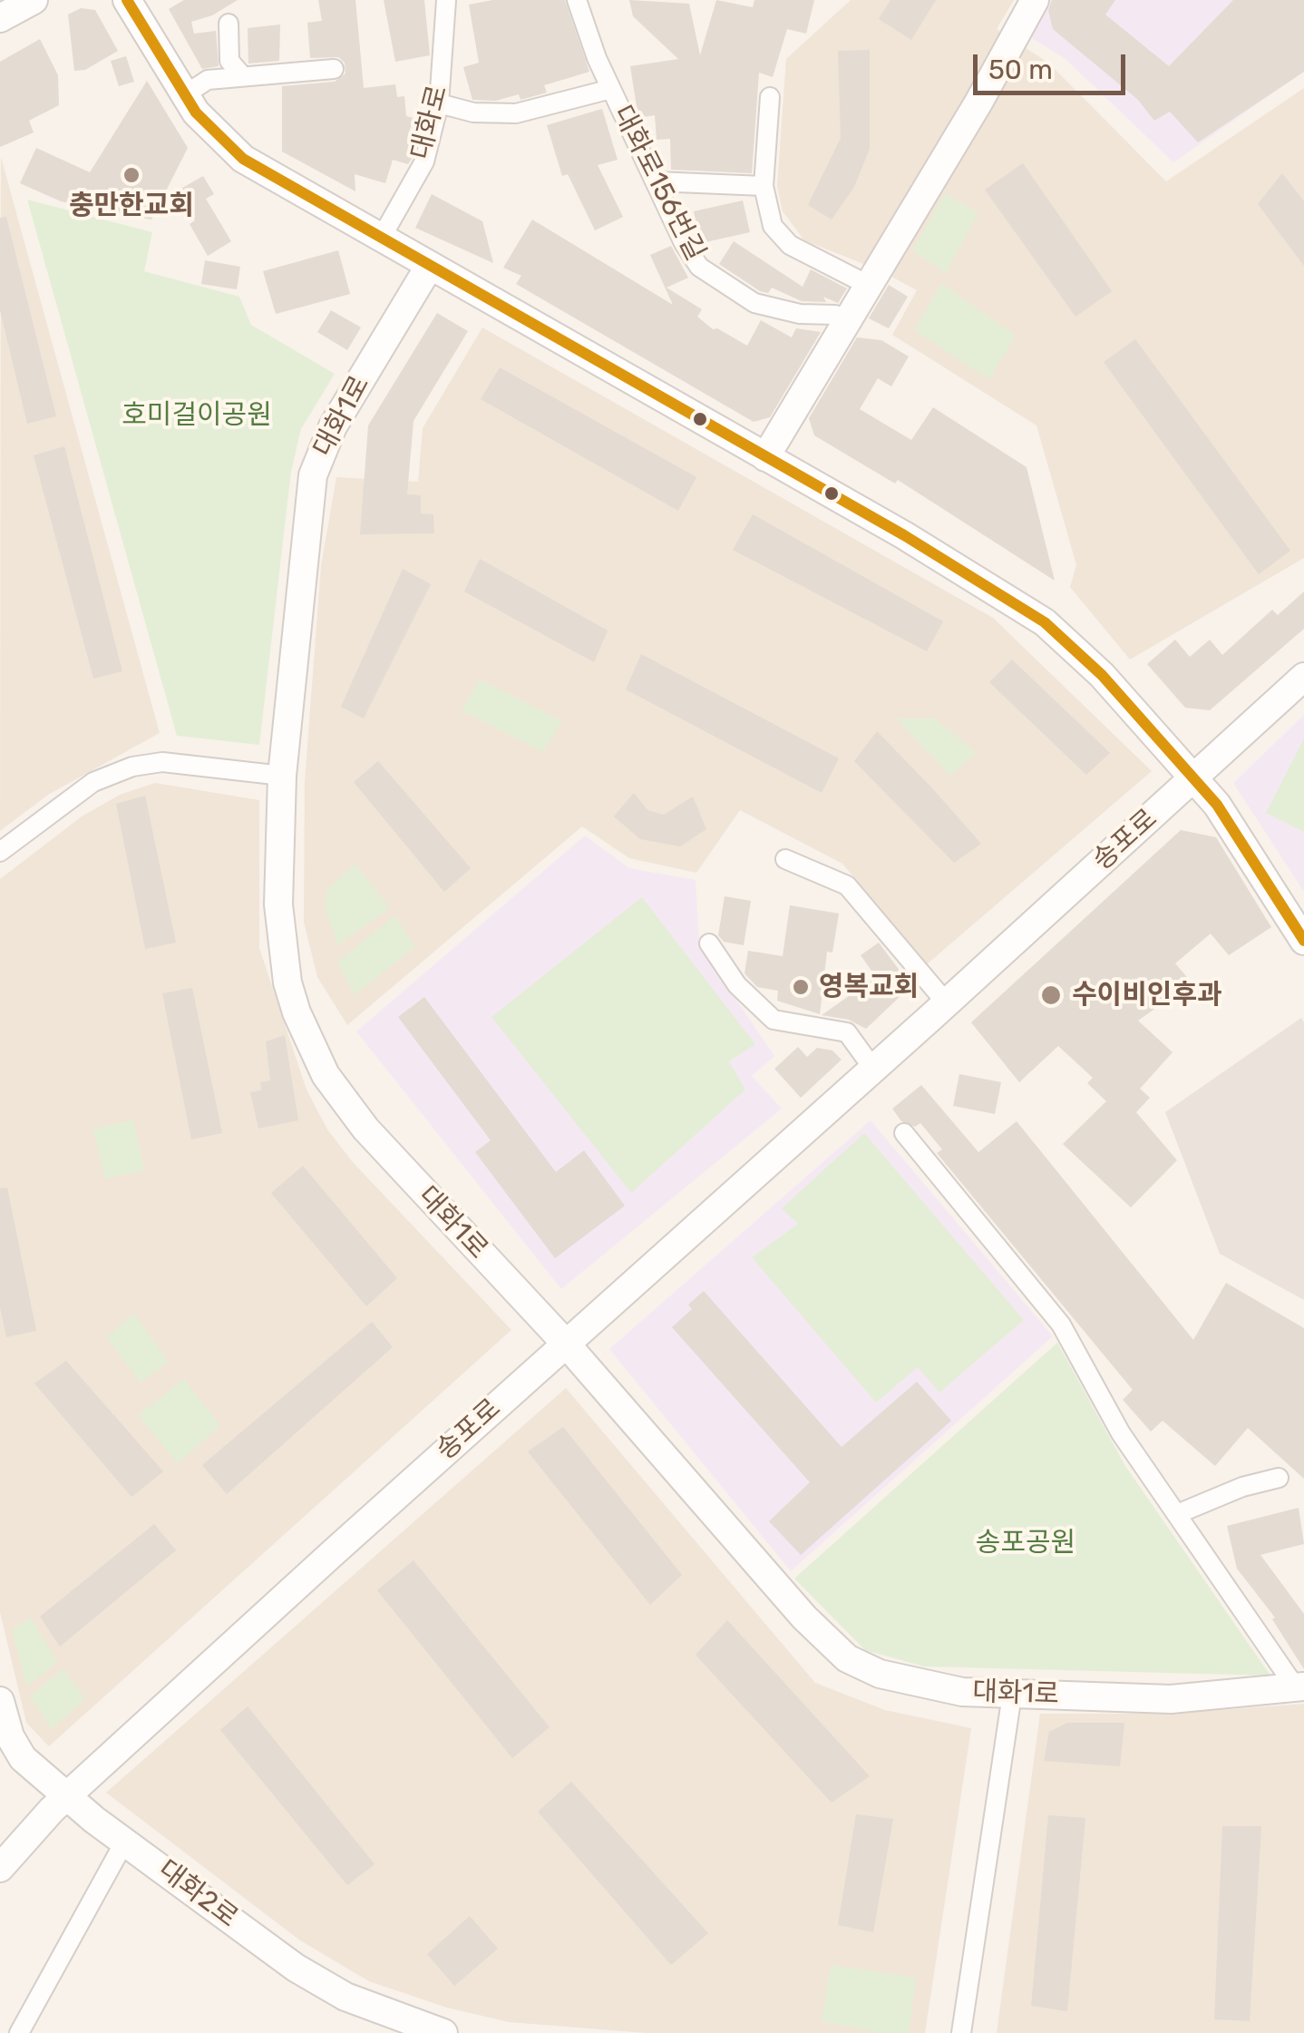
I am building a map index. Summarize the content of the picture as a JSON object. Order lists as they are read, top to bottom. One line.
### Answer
{"streets":{"street":["대화로","대화로156번길","대화1로","송포로","대화2로"]},"crossings":[["대화1로","송포로"],["송포로","대화2로"]],"parks":["호미걸이공원","송포공원"],"places":["충만한교회","영복교회","수이비인후과"],"scale_bar":"50 m"}
